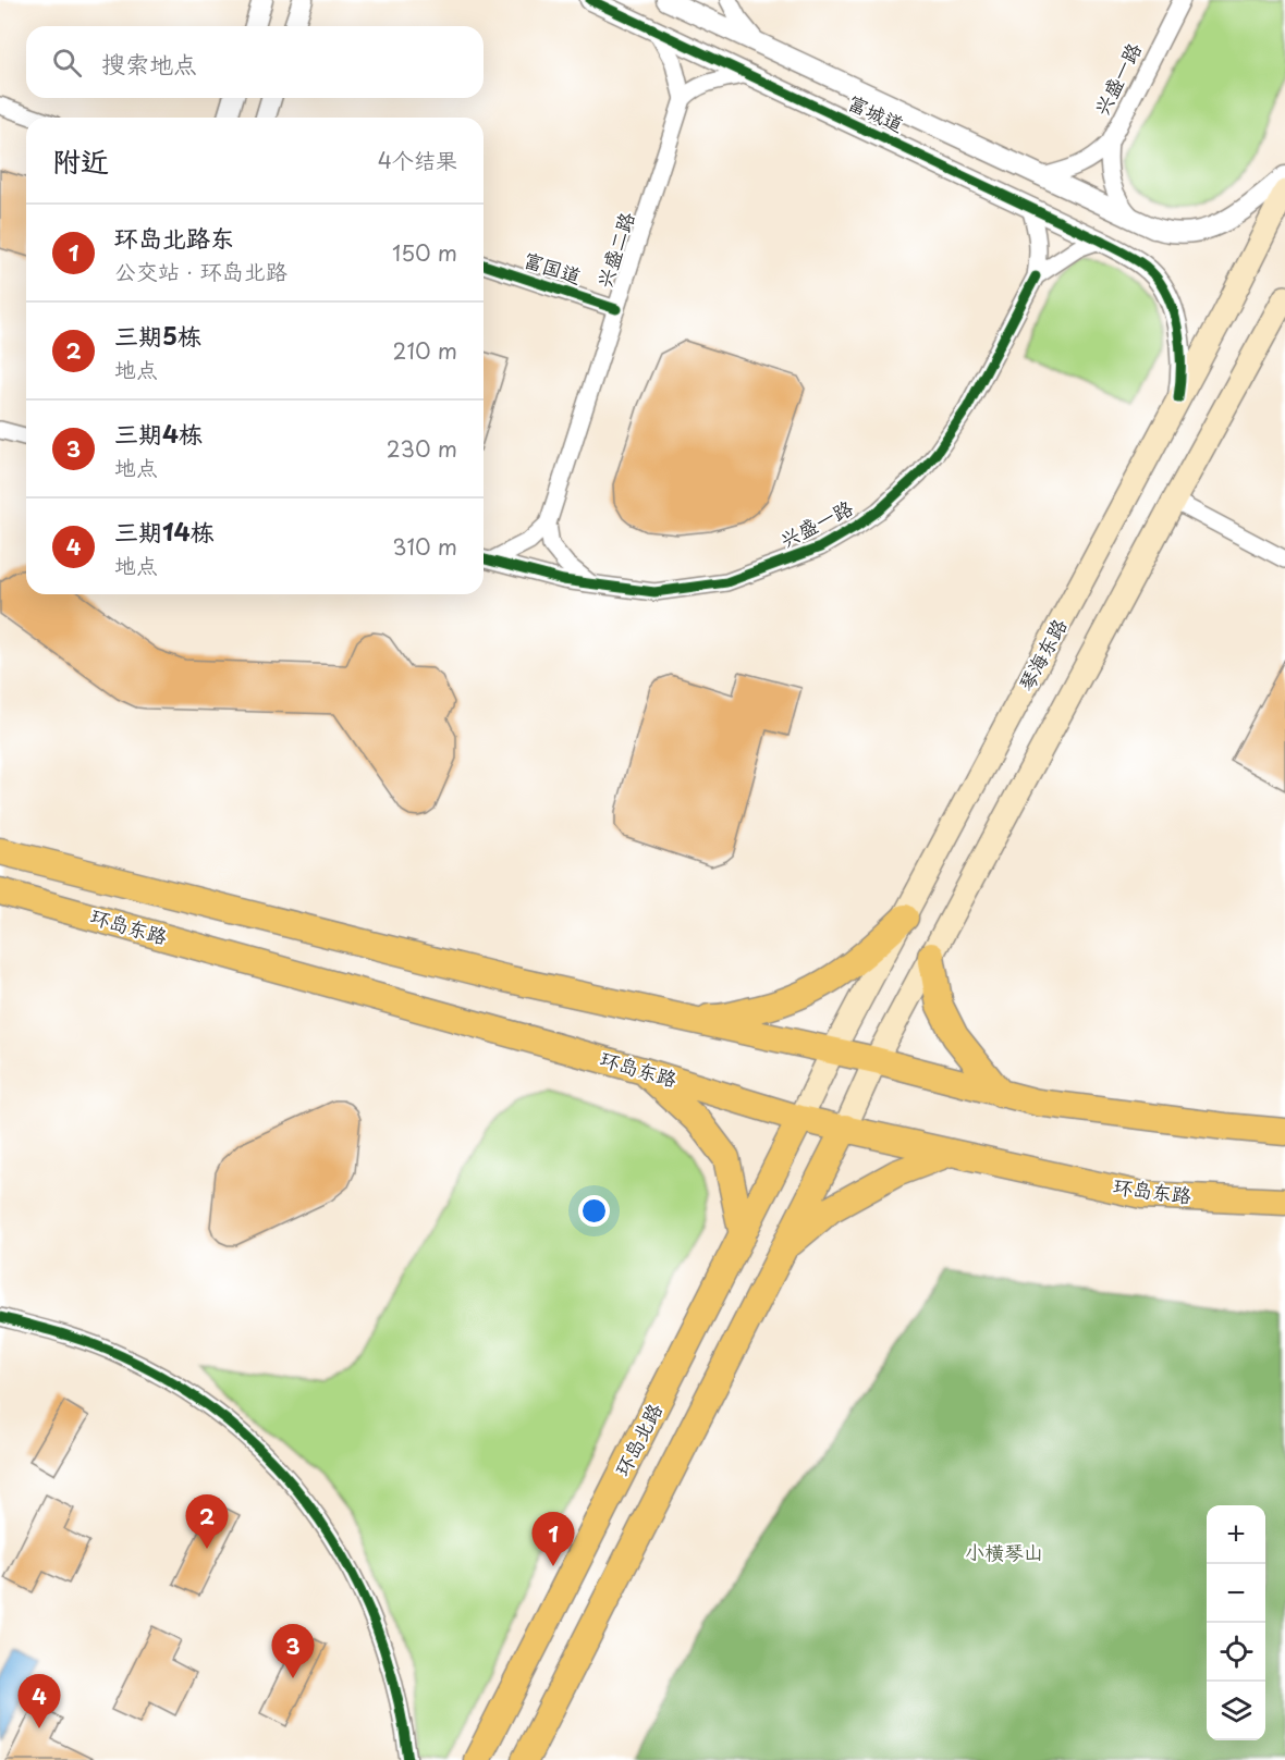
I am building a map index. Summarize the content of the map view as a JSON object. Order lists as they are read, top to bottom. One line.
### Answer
{"streets":{"main road":["琴海东路","环岛东路","环岛北路"],"street":["兴盛一路","富城道","兴盛二路","富国道"]},"crossings":[["兴盛一路","富城道"],["富城道","琴海东路"],["兴盛二路","富国道"],["琴海东路","环岛东路"],["琴海东路","环岛北路"],["环岛东路","环岛北路"]],"parks":["小橫琴山"],"page":{"search":"搜索地点","heading":["附近","4个结果"],"list":[{"mark":"1","name":"环岛北路东","note":"公交站 · 环岛北路","value":"150 m"},{"mark":"2","name":"三期5栋","note":"地点","value":"210 m"},{"mark":"3","name":"三期4栋","note":"地点","value":"230 m"},{"mark":"4","name":"三期14栋","note":"地点","value":"310 m"}],"pins":["2","1","3","4"],"map_buttons":["+","−"]}}
